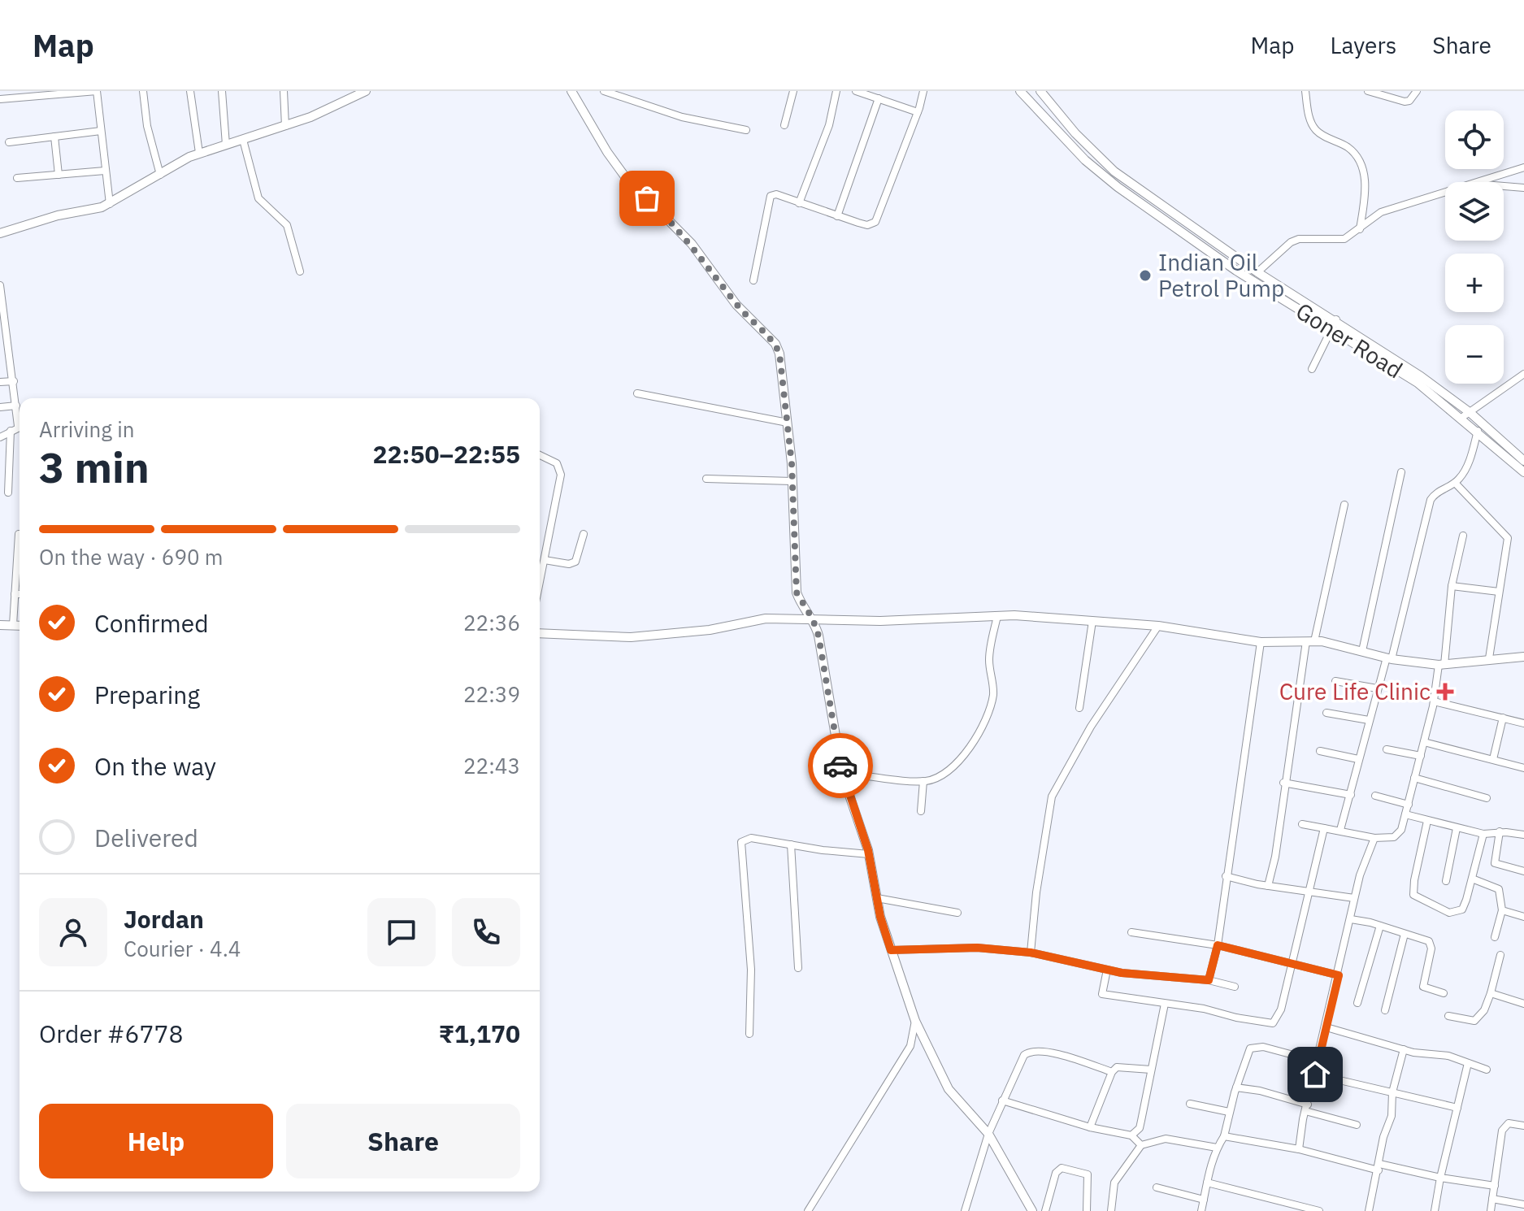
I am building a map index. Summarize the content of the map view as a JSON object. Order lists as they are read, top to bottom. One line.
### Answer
{"streets":{"street":["Goner Road"]},"places":{"other":["Indian Oil Petrol Pump"],"health":["Cure Life Clinic"]},"page":{"header":"Map","nav":["Map","Layers","Share"],"map_buttons":["+","−"],"heading":["3 min","Arriving in","22:50–22:55"],"panel":["Jordan","Courier · 4.4","Order #6778","₹1,170"],"bar":"On the way · 690 m","list":[["Confirmed","22:36"],["Preparing","22:39"],["On the way","22:43"],"Delivered"],"buttons":["Help","Share"]}}
